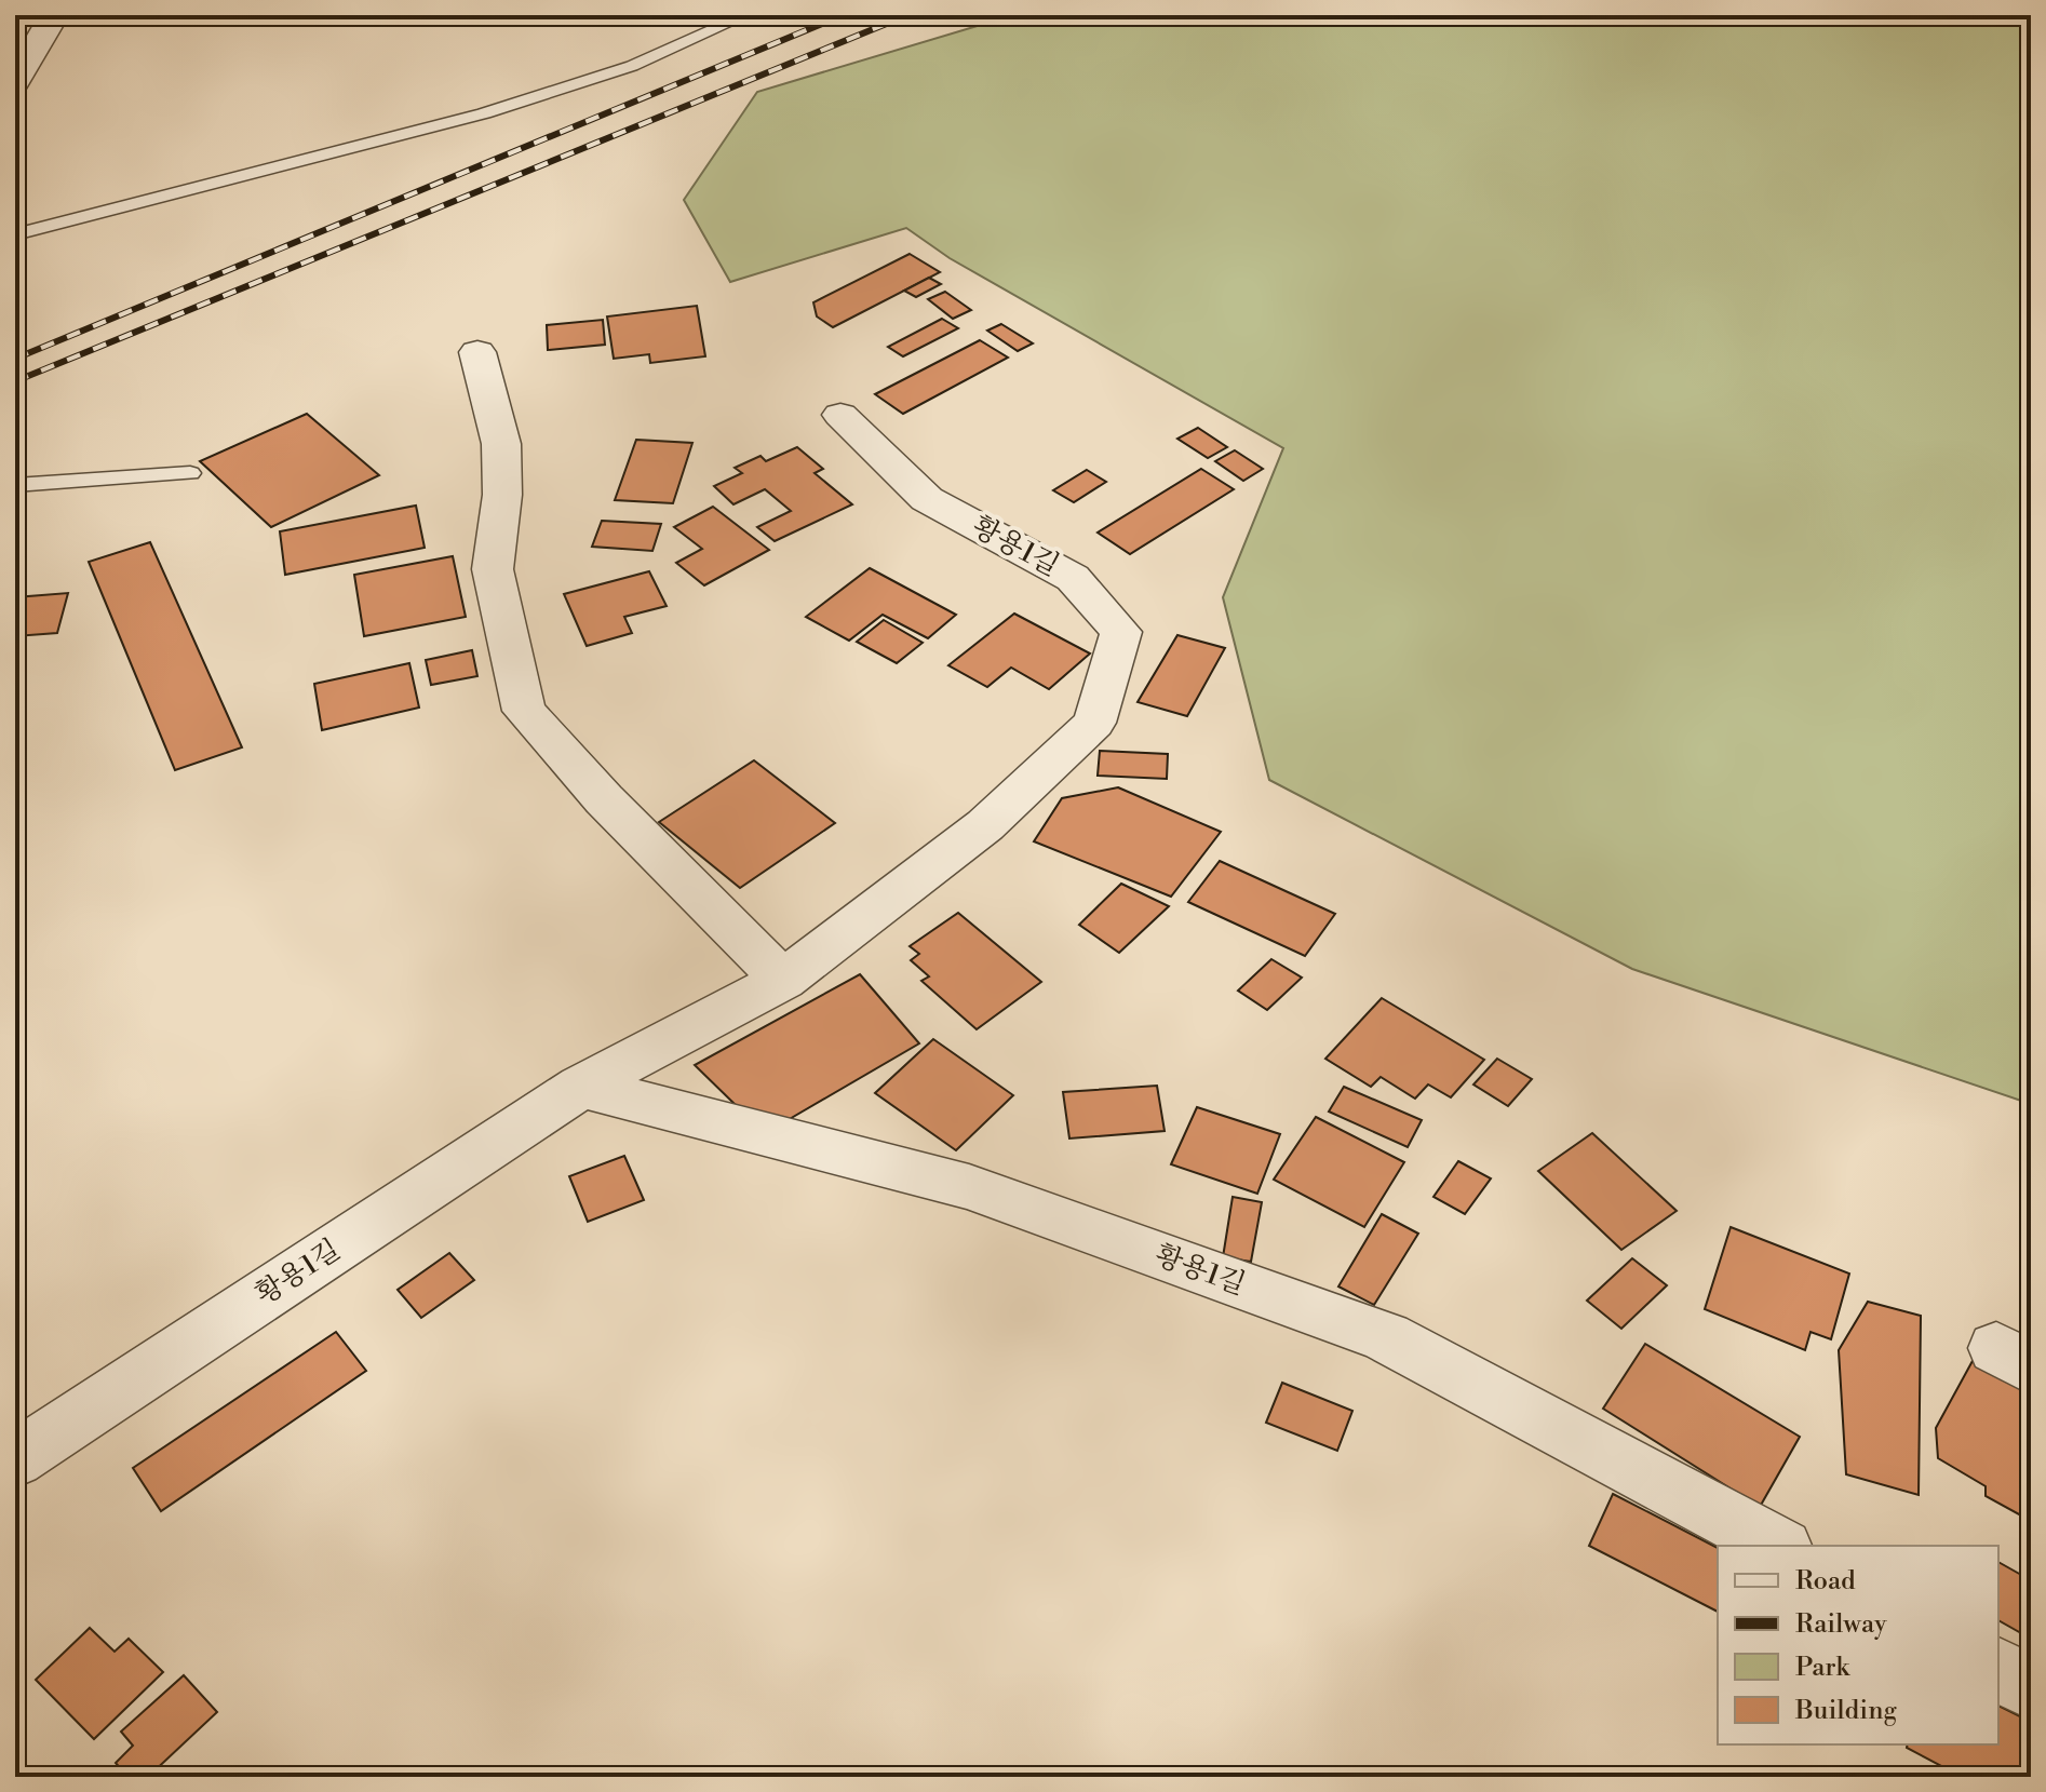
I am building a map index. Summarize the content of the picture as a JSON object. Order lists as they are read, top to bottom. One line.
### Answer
{"streets":{"street":["황용1길"]},"legend":["Road","Railway","Park","Building"]}
